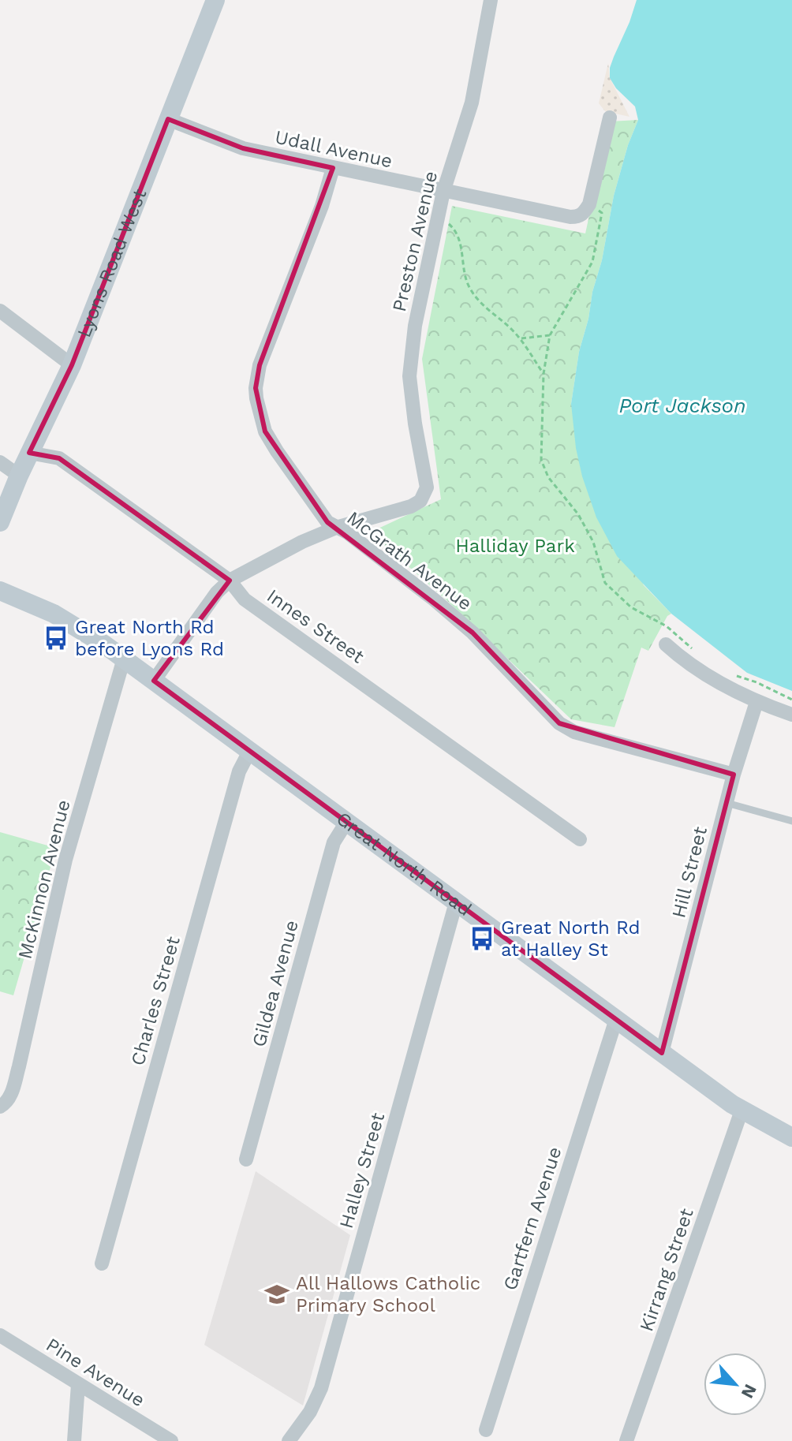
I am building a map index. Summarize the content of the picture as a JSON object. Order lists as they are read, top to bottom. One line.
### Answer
{"streets":{"main road":["Lyons Road West","Great North Road"],"street":["Udall Avenue","Preston Avenue","McGrath Avenue","Innes Street","Hill Street","McKinnon Avenue","Gildea Avenue","Charles Street","Halley Street","Gartfern Avenue","Kirrang Street","Pine Avenue"]},"crossings":[["Udall Avenue","Preston Avenue"],["Udall Avenue","Lyons Road West"],["Udall Avenue","McGrath Avenue"],["Preston Avenue","McGrath Avenue"],["Lyons Road West","Innes Street"],["McGrath Avenue","Hill Street"],["Great North Road","Hill Street"],["Great North Road","McKinnon Avenue"],["Great North Road","Gildea Avenue"],["Great North Road","Charles Street"],["Great North Road","Halley Street"],["Great North Road","Gartfern Avenue"],["Great North Road","Kirrang Street"]],"water":["Port Jackson"],"parks":["Halliday Park"],"places":{"bus stop":["Great North Rd before Lyons Rd","Great North Rd at Halley St"],"school or university":["All Hallows Catholic Primary School"]},"north":"bottom right"}
